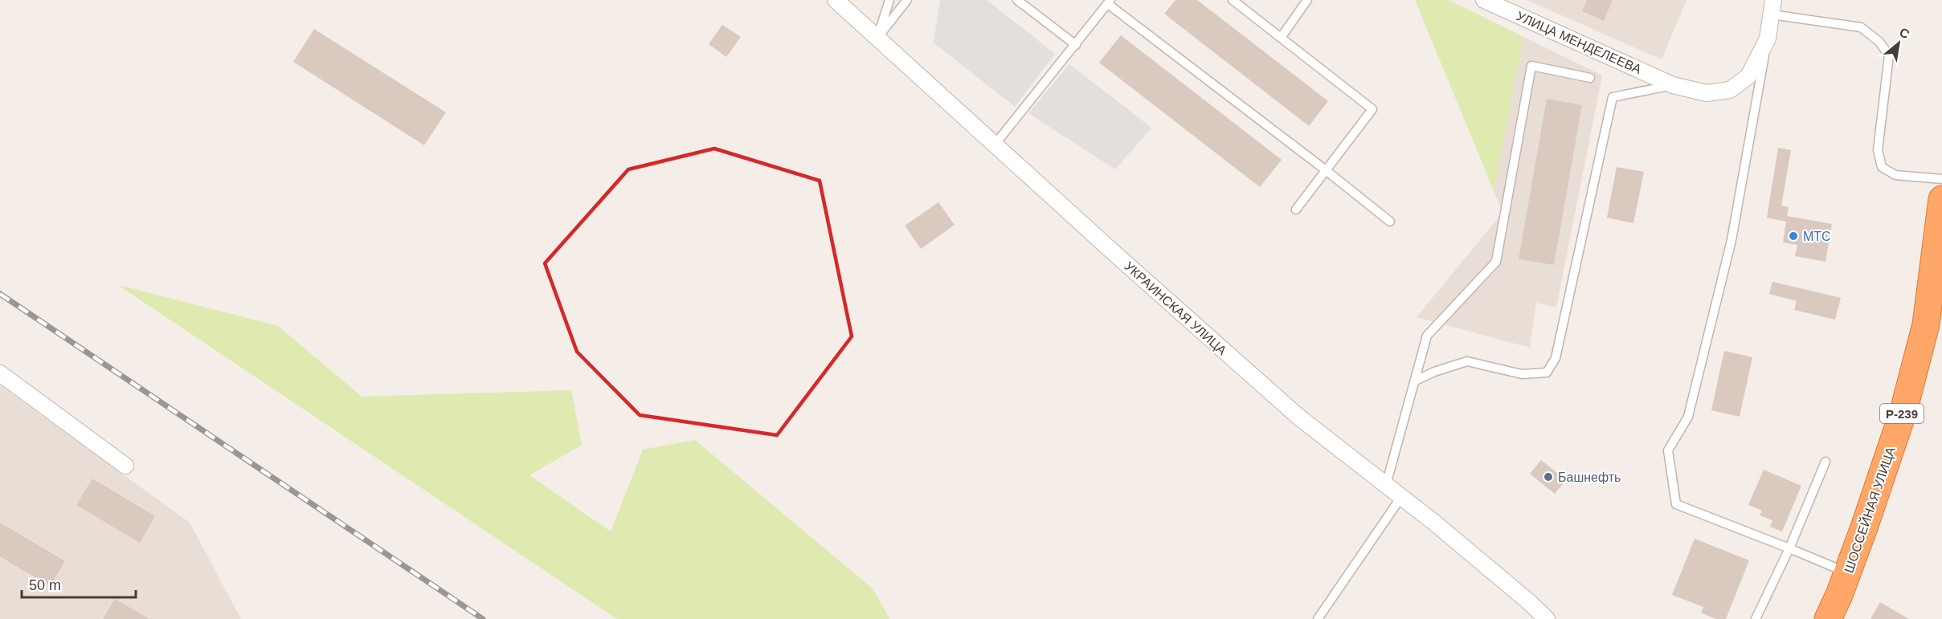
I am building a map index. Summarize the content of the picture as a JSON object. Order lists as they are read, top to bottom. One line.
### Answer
{"streets":{"highway":["Р-239","ШОССЕЙНАЯ УЛИЦА"],"street":["УЛИЦА МЕНДЕЛЕЕВА","УКРАИНСКАЯ УЛИЦА"]},"places":["МТС","Башнефть"],"scale_bar":"50 m","north":"top right"}
